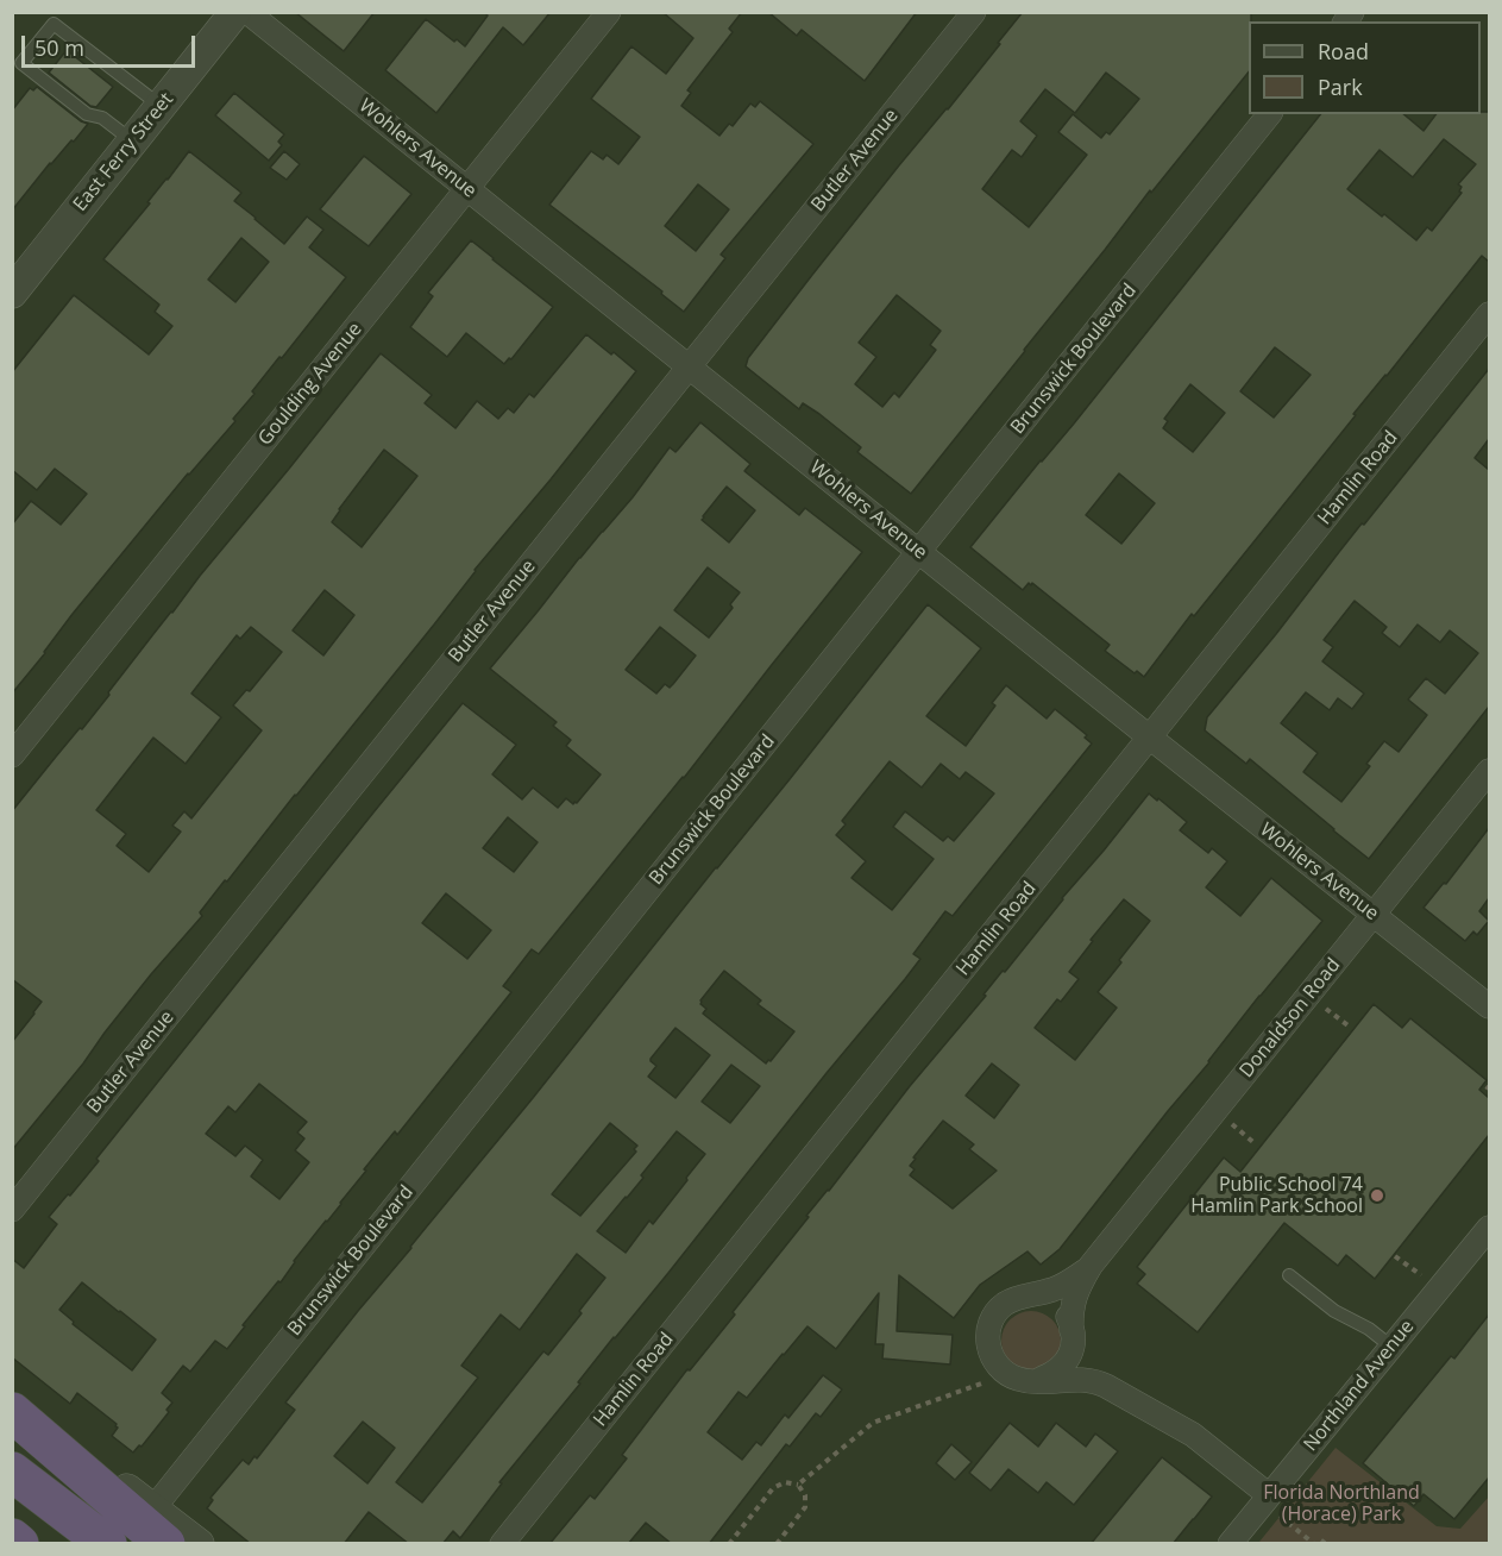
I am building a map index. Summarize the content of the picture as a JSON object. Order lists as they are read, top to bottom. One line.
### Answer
{"streets":{"street":["Wohlers Avenue","East Ferry Street","Butler Avenue","Brunswick Boulevard","Goulding Avenue","Hamlin Road","Donaldson Road","Northland Avenue"]},"crossings":[["Wohlers Avenue","Butler Avenue"],["Wohlers Avenue","Brunswick Boulevard"],["Wohlers Avenue","Goulding Avenue"],["Wohlers Avenue","Hamlin Road"],["Wohlers Avenue","Donaldson Road"],["Donaldson Road","Northland Avenue"]],"parks":["Florida Northland (Horace) Park"],"places":["Public School 74 Hamlin Park School"],"legend":["Road","Park"],"scale_bar":"50 m"}
